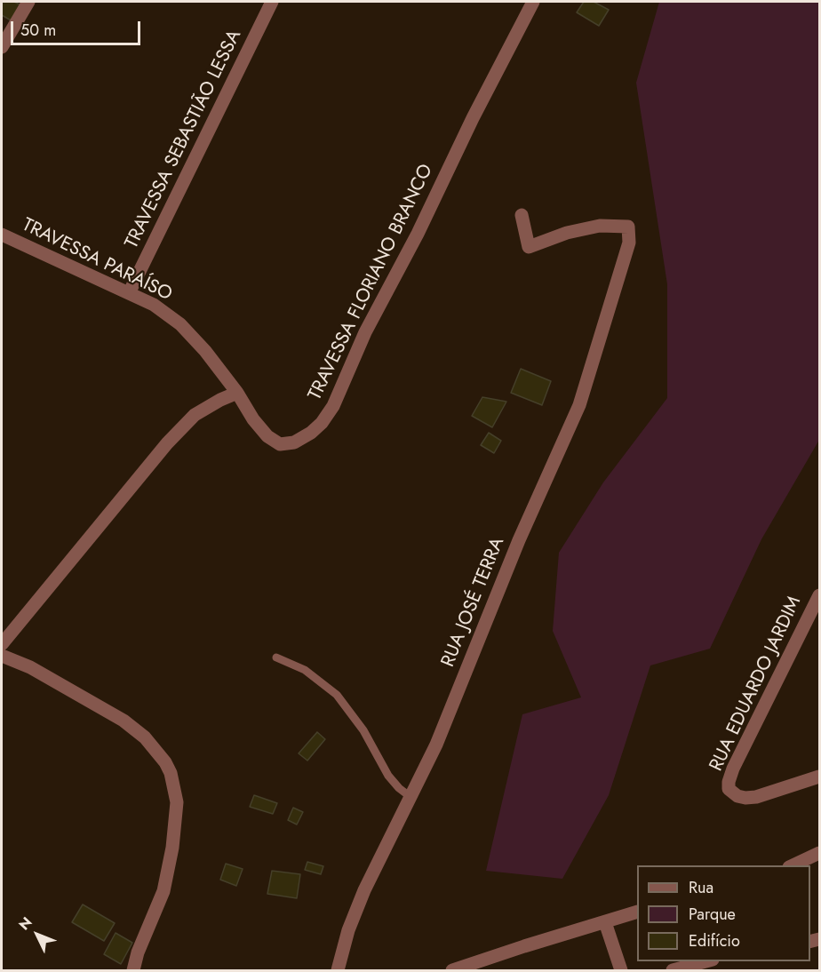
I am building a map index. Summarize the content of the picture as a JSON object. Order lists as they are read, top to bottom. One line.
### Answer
{"streets":{"street":["TRAVESSA SEBASTIÃO LESSA","TRAVESSA PARAÍSO","TRAVESSA FLORIANO BRANCO","RUA JOSÉ TERRA","RUA EDUARDO JARDIM"]},"crossings":[["TRAVESSA SEBASTIÃO LESSA","TRAVESSA PARAÍSO"],["TRAVESSA PARAÍSO","TRAVESSA FLORIANO BRANCO"]],"legend":["Rua","Parque","Edifício"],"scale_bar":"50 m","north":"top left"}
